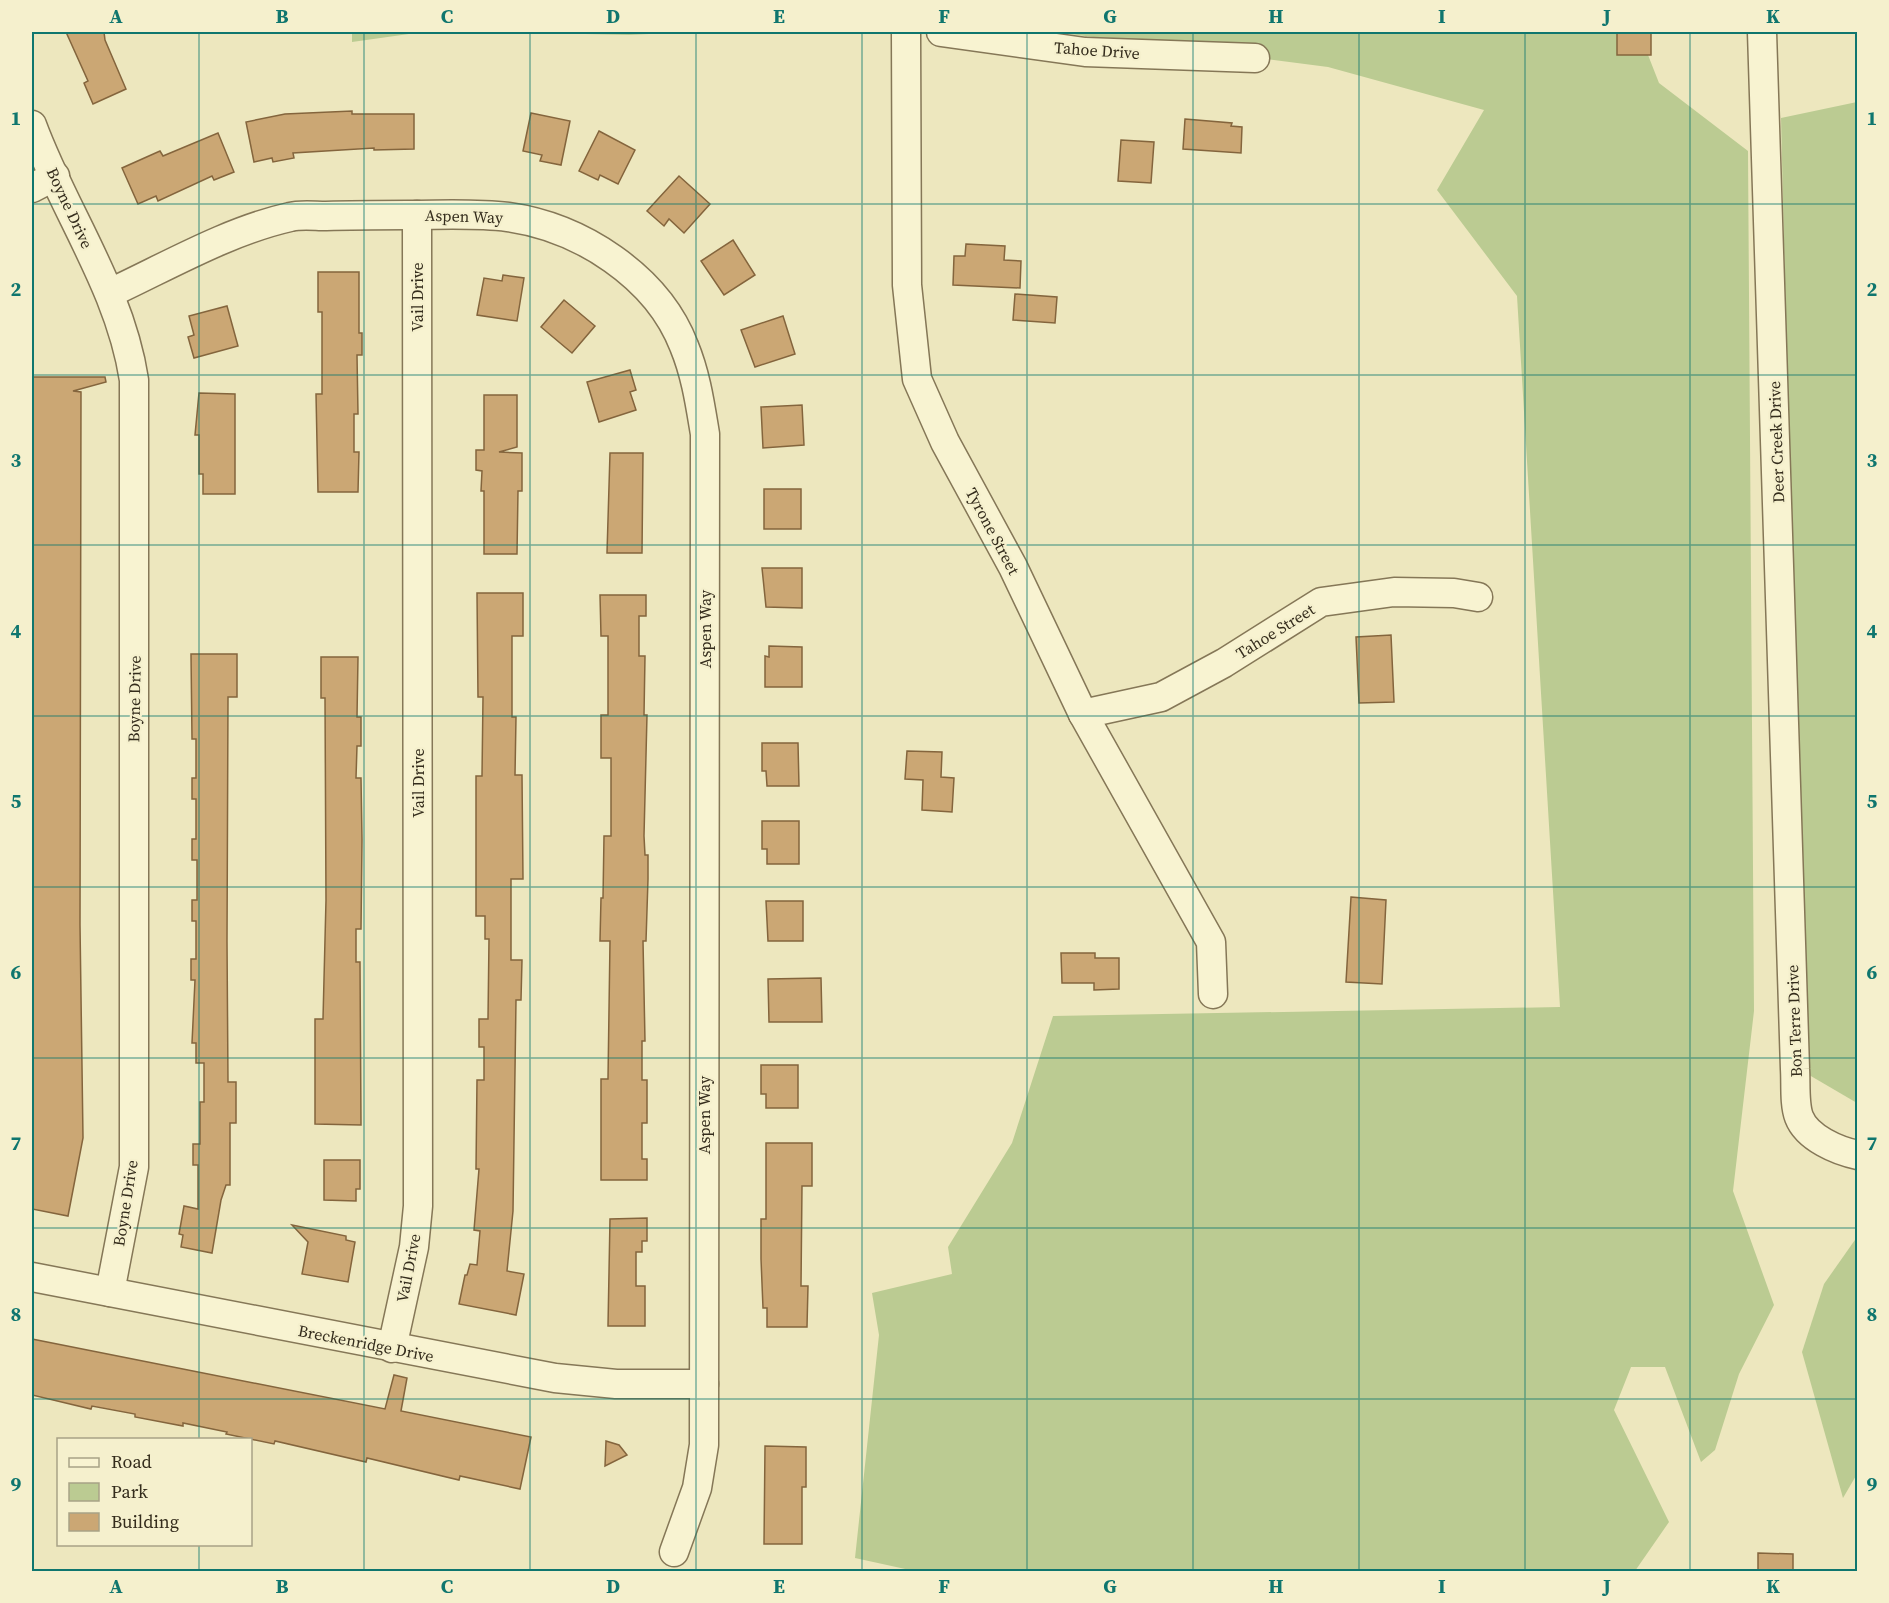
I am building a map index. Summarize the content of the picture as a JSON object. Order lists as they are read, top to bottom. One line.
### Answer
{"streets":{"street":["Tahoe Drive","Boyne Drive","Aspen Way","Vail Drive","Deer Creek Drive","Tyrone Street","Tahoe Street","Bon Terre Drive","Breckenridge Drive"]},"crossings":[["Boyne Drive","Aspen Way"],["Boyne Drive","Breckenridge Drive"],["Aspen Way","Vail Drive"],["Aspen Way","Breckenridge Drive"],["Vail Drive","Breckenridge Drive"],["Deer Creek Drive","Bon Terre Drive"],["Tyrone Street","Tahoe Street"]],"legend":["Road","Park","Building"],"grid":{"columns":["A","B","C","D","E","F","G","H","I","J","K"],"rows":["1","2","3","4","5","6","7","8","9"]}}
